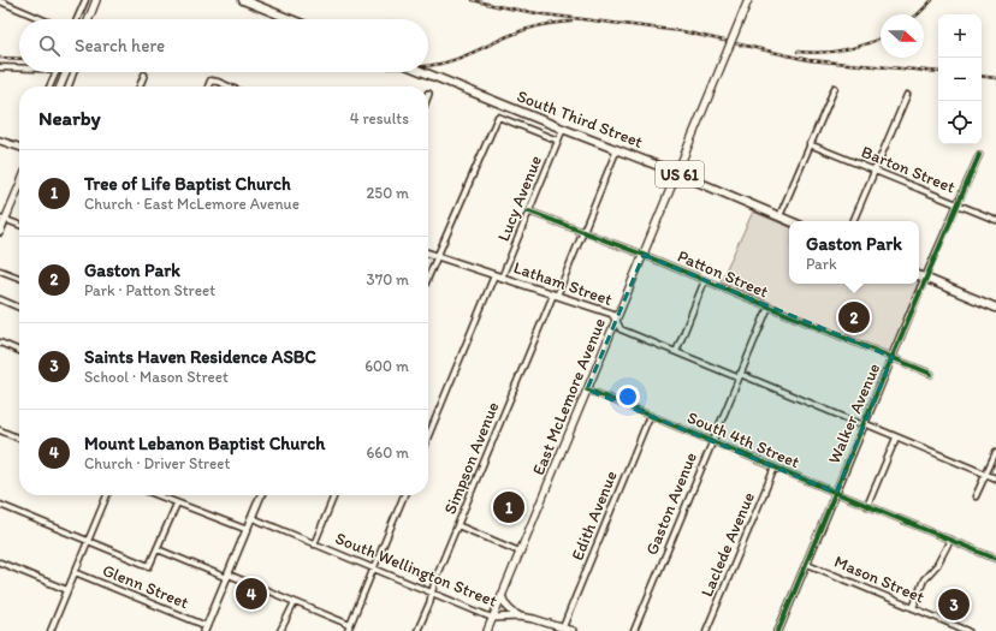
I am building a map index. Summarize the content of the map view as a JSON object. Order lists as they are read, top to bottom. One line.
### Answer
{"streets":{"main road":["South Third Street","US 61","East McLemore Avenue"],"street":["Barton Street","Lucy Avenue","Patton Street","Latham Street","Walker Avenue","South 4th Street","Simpson Avenue","Gaston Avenue","Edith Avenue","Laclede Avenue","South Wellington Street","Mason Street","Glenn Street"]},"crossings":[["South Third Street","Lucy Avenue"],["South Third Street","East McLemore Avenue"],["South Third Street","Simpson Avenue"],["Barton Street","Walker Avenue"],["Lucy Avenue","Patton Street"],["Lucy Avenue","Latham Street"],["Patton Street","East McLemore Avenue"],["Patton Street","Walker Avenue"],["Patton Street","Simpson Avenue"],["Patton Street","Gaston Avenue"],["Latham Street","East McLemore Avenue"],["Latham Street","Walker Avenue"],["Latham Street","Simpson Avenue"],["Latham Street","Gaston Avenue"],["East McLemore Avenue","South 4th Street"],["East McLemore Avenue","South Wellington Street"],["Walker Avenue","South 4th Street"],["Walker Avenue","Mason Street"],["South 4th Street","Gaston Avenue"],["South 4th Street","Edith Avenue"],["South 4th Street","Laclede Avenue"],["Simpson Avenue","South Wellington Street"],["Edith Avenue","South Wellington Street"]],"north":"right","page":{"map_buttons":["+","−"],"search":"Search here","heading":["Nearby","4 results"],"list":[{"mark":"1","name":"Tree of Life Baptist Church","note":"Church · East McLemore Avenue","value":"250 m"},{"mark":"2","name":"Gaston Park","note":"Park · Patton Street","value":"370 m"},{"mark":"3","name":"Saints Haven Residence ASBC","note":"School · Mason Street","value":"600 m"},{"mark":"4","name":"Mount Lebanon Baptist Church","note":"Church · Driver Street","value":"660 m"}],"popup":["Gaston Park","Park"],"pins":["2","1","4","3"]}}
